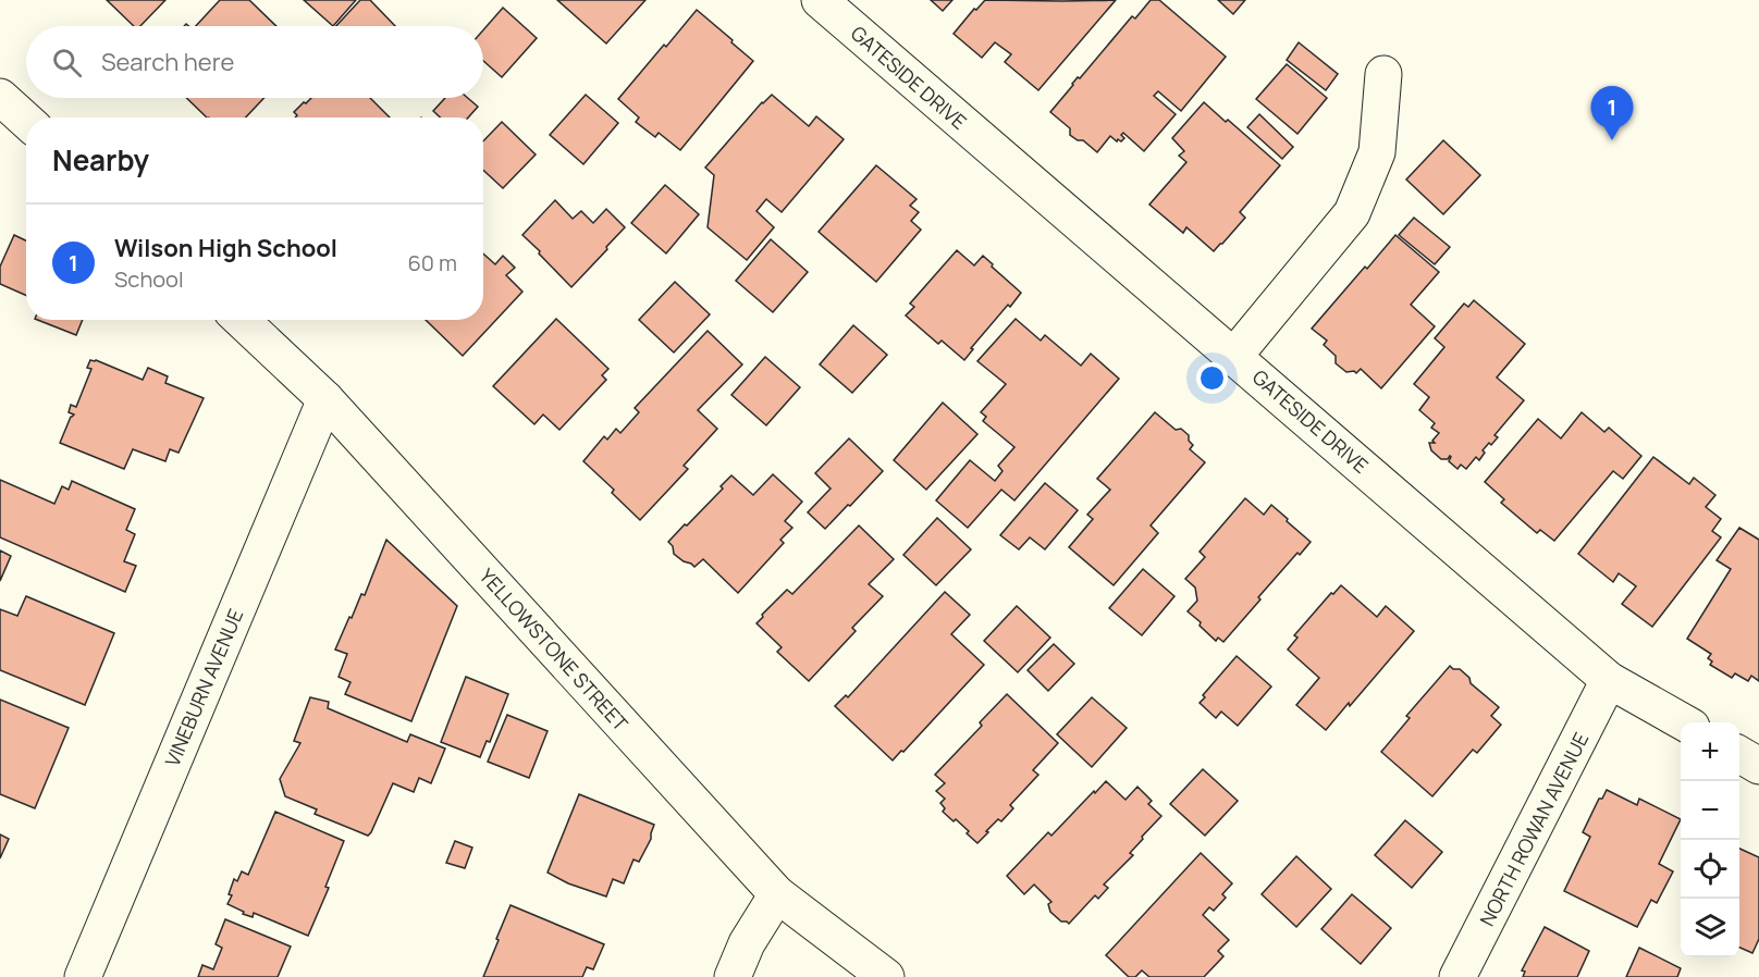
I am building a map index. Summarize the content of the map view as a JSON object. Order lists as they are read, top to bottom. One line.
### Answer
{"streets":{"street":["GATESIDE DRIVE","YELLOWSTONE STREET","VINEBURN AVENUE","NORTH ROWAN AVENUE"]},"crossings":[["GATESIDE DRIVE","NORTH ROWAN AVENUE"],["YELLOWSTONE STREET","VINEBURN AVENUE"]],"page":{"search":"Search here","pins":"1","heading":"Nearby","list":[{"mark":"1","name":"Wilson High School","note":"School","value":"60 m"}],"map_buttons":["+","−"]}}
